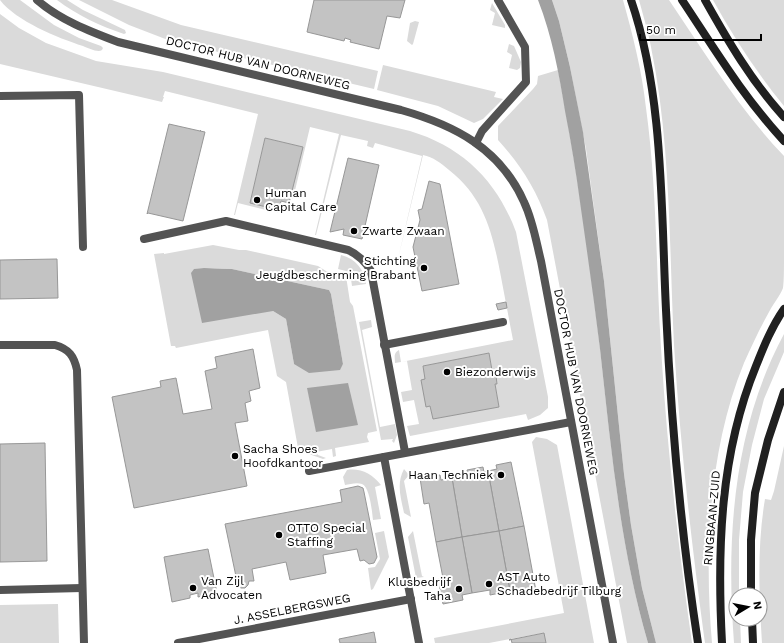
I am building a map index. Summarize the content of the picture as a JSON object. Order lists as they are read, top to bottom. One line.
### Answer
{"streets":{"main road":["RINGBAAN-ZUID"],"street":["DOCTOR HUB VAN DOORNEWEG","J. ASSELBERGSWEG"]},"places":["Human Capital Care","Zwarte Zwaan","Stichting Jeugdbescherming Brabant","Biezonderwijs","Sacha Shoes Hoofdkantoor","Haan Techniek","OTTO Special Staffing","AST Auto Schadebedrijf Tilburg","Van Zijl Advocaten","Klusbedrijf Taha"],"scale_bar":"50 m","north":"right"}
